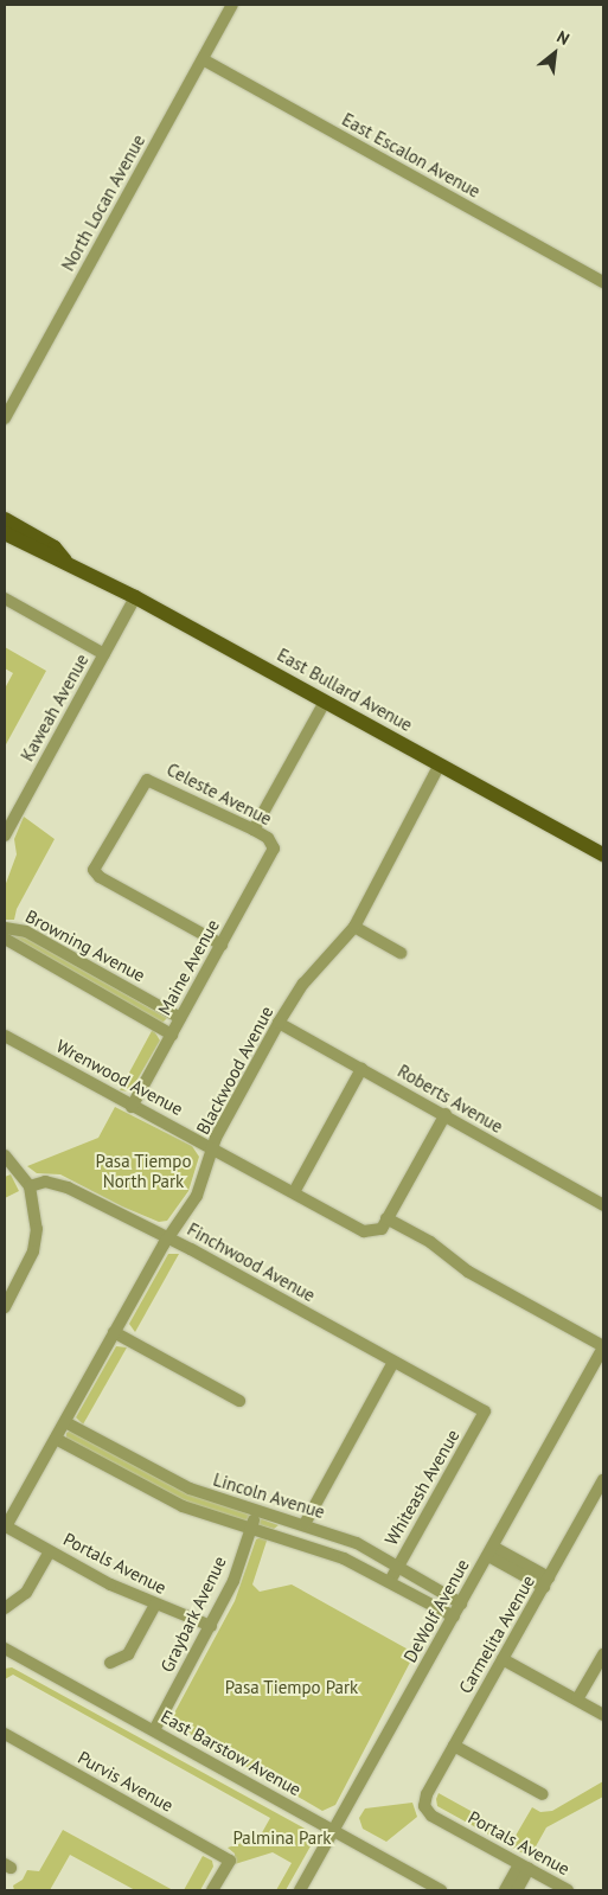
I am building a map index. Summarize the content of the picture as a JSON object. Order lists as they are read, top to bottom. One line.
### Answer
{"streets":{"main road":["East Bullard Avenue"],"street":["East Escalon Avenue","North Locan Avenue","Kaweah Avenue","Celeste Avenue","Browning Avenue","Maine Avenue","Blackwood Avenue","Wrenwood Avenue","Roberts Avenue","Finchwood Avenue","Whiteash Avenue","Lincoln Avenue","Portals Avenue","DeWolf Avenue","Graybark Avenue","Carmelita Avenue","East Barstow Avenue","Purvis Avenue"]},"crossings":[["East Escalon Avenue","North Locan Avenue"],["East Bullard Avenue","Kaweah Avenue"],["East Bullard Avenue","Blackwood Avenue"],["Celeste Avenue","Maine Avenue"],["Browning Avenue","Maine Avenue"],["Maine Avenue","Wrenwood Avenue"],["Blackwood Avenue","Wrenwood Avenue"],["Blackwood Avenue","Roberts Avenue"],["Blackwood Avenue","Finchwood Avenue"],["Blackwood Avenue","Lincoln Avenue"],["Blackwood Avenue","Portals Avenue"],["Finchwood Avenue","Whiteash Avenue"],["Whiteash Avenue","Lincoln Avenue"],["Lincoln Avenue","DeWolf Avenue"],["Lincoln Avenue","Graybark Avenue"],["Portals Avenue","Graybark Avenue"],["Portals Avenue","Carmelita Avenue"],["DeWolf Avenue","East Barstow Avenue"],["Graybark Avenue","East Barstow Avenue"]],"parks":["Pasa Tiempo North Park","Pasa Tiempo Park","Palmina Park"],"north":"top right"}
